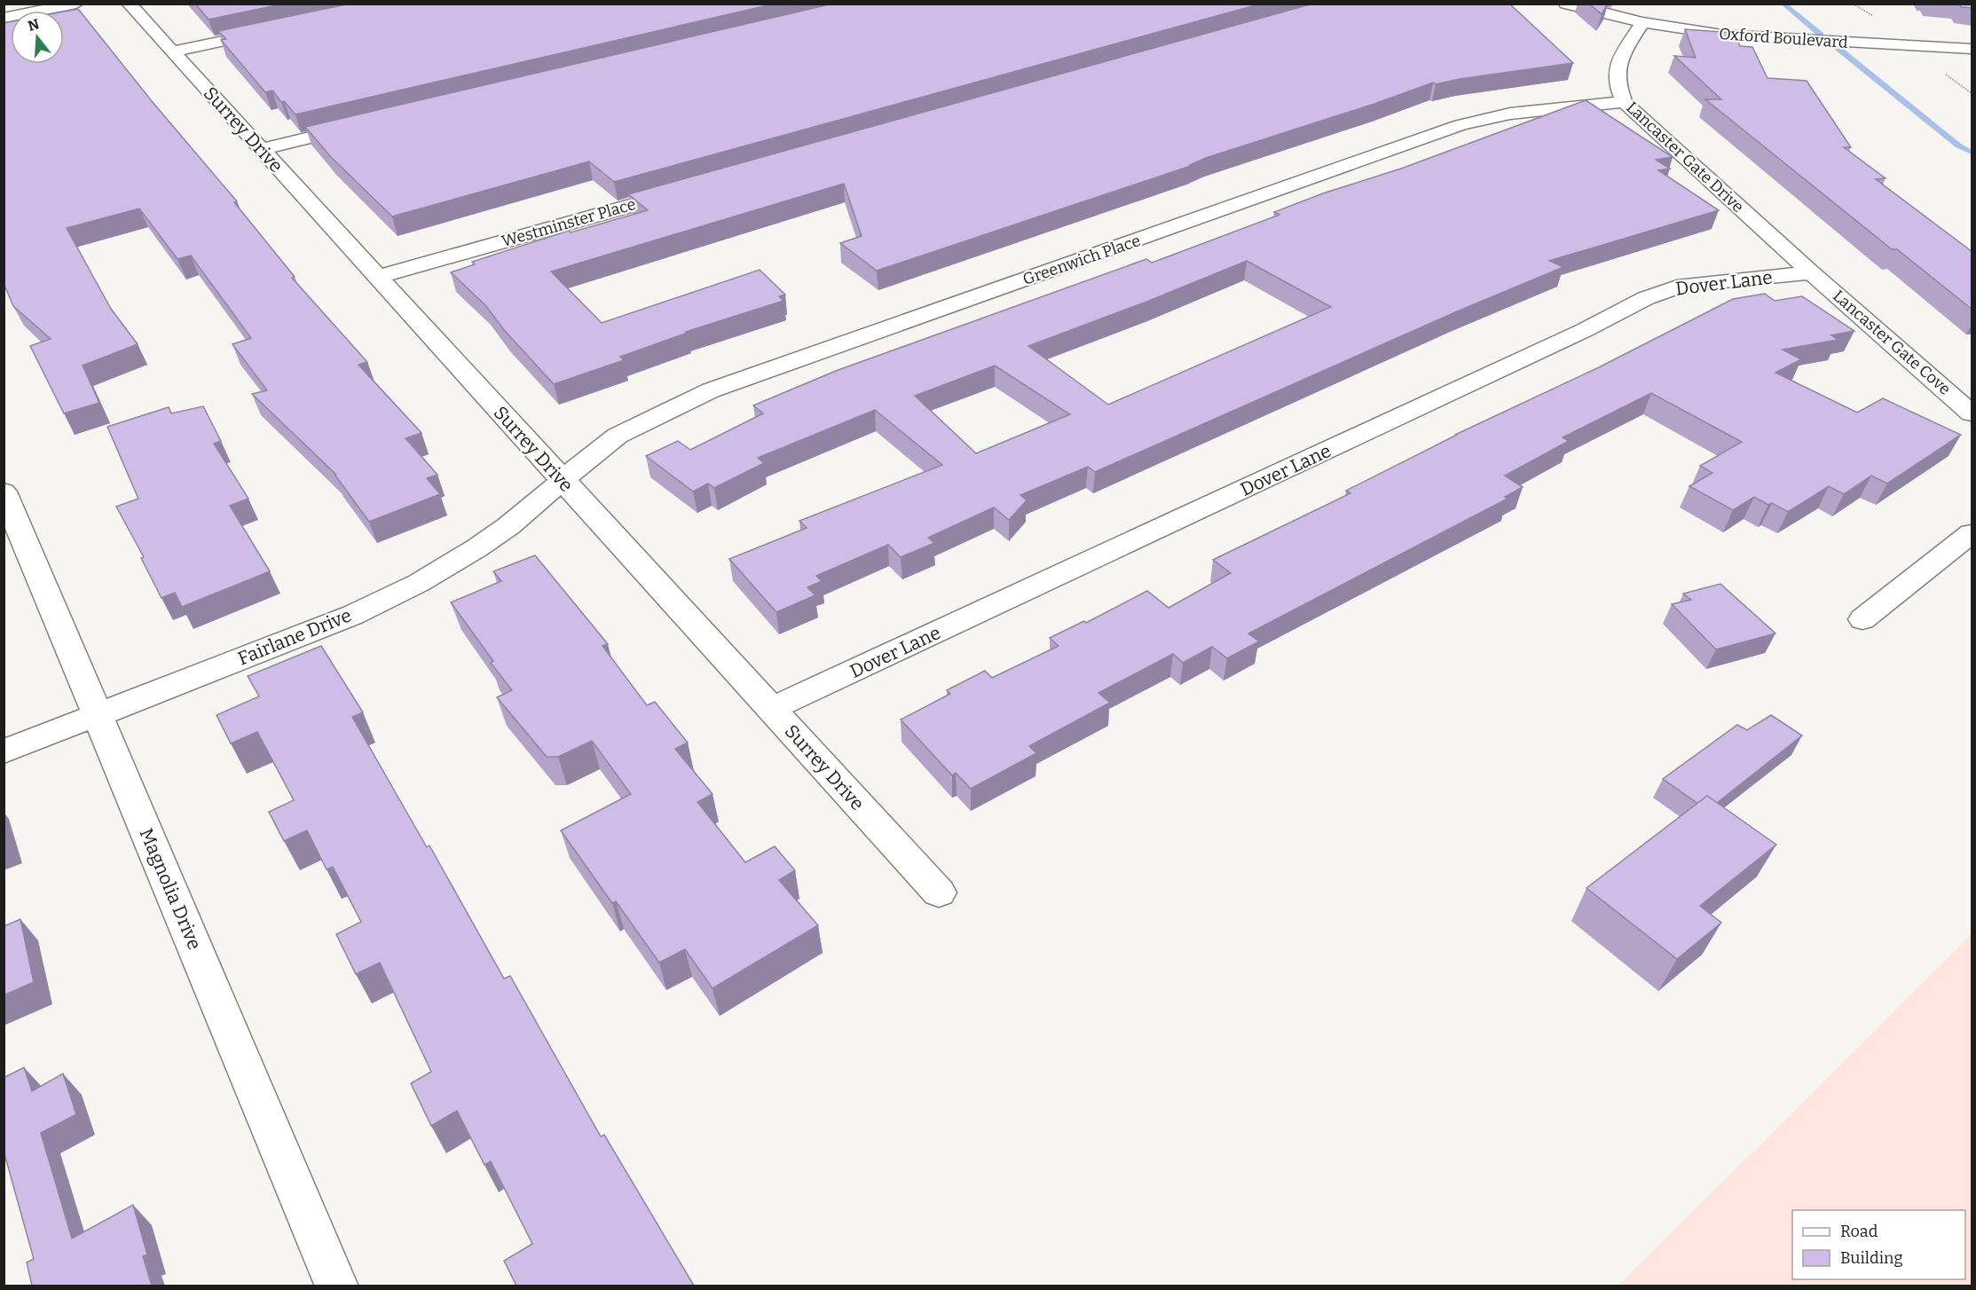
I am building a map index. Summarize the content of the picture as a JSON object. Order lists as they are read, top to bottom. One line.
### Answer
{"streets":{"street":["Oxford Boulevard","Surrey Drive","Lancaster Gate Drive","Westminster Place","Greenwich Place","Dover Lane","Lancaster Gate Cove","Fairlane Drive","Magnolia Drive"]},"crossings":[["Oxford Boulevard","Lancaster Gate Drive"],["Surrey Drive","Westminster Place"],["Surrey Drive","Greenwich Place"],["Surrey Drive","Dover Lane"],["Surrey Drive","Fairlane Drive"],["Lancaster Gate Drive","Greenwich Place"],["Lancaster Gate Drive","Dover Lane"],["Lancaster Gate Drive","Lancaster Gate Cove"],["Greenwich Place","Fairlane Drive"],["Dover Lane","Lancaster Gate Cove"],["Fairlane Drive","Magnolia Drive"]],"legend":["Road","Building"],"north":"top"}
